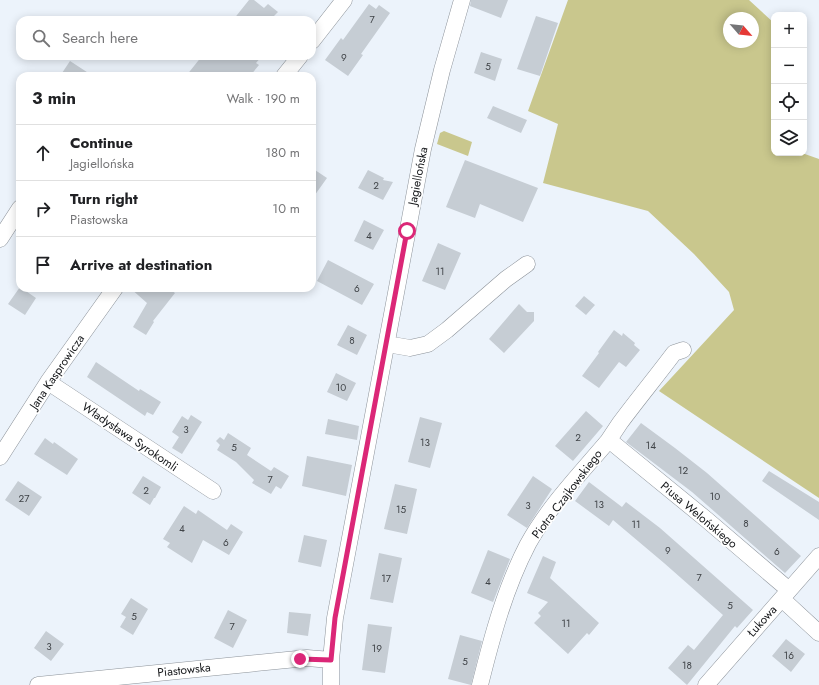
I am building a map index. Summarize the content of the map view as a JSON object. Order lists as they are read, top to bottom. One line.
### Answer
{"streets":{"street":["Jagiellońska","Jana Kasprowicza","Władysława Syrokomli","Piotra Czajkowskiego","Piusa Welońskiego","Łukowa","Piastowska"]},"crossings":[["Jagiellońska","Piastowska"],["Jana Kasprowicza","Władysława Syrokomli"],["Piotra Czajkowskiego","Piusa Welońskiego"],["Piusa Welońskiego","Łukowa"]],"house_numbers":["7","9","5","2","4","11","6","8","10","3","2","13","14","5","12","7","2","10","27","13","3","15","8","11","4","6","9","6","7","17","4","5","5","11","7","3","19","16","5","18"],"north":"bottom right","page":{"map_buttons":["+","−"],"search":"Search here","heading":["3 min","Walk · 190 m"],"list":[["Continue","Jagiellońska","180 m"],["Turn right","Piastowska","10 m"],"Arrive at destination"]}}
